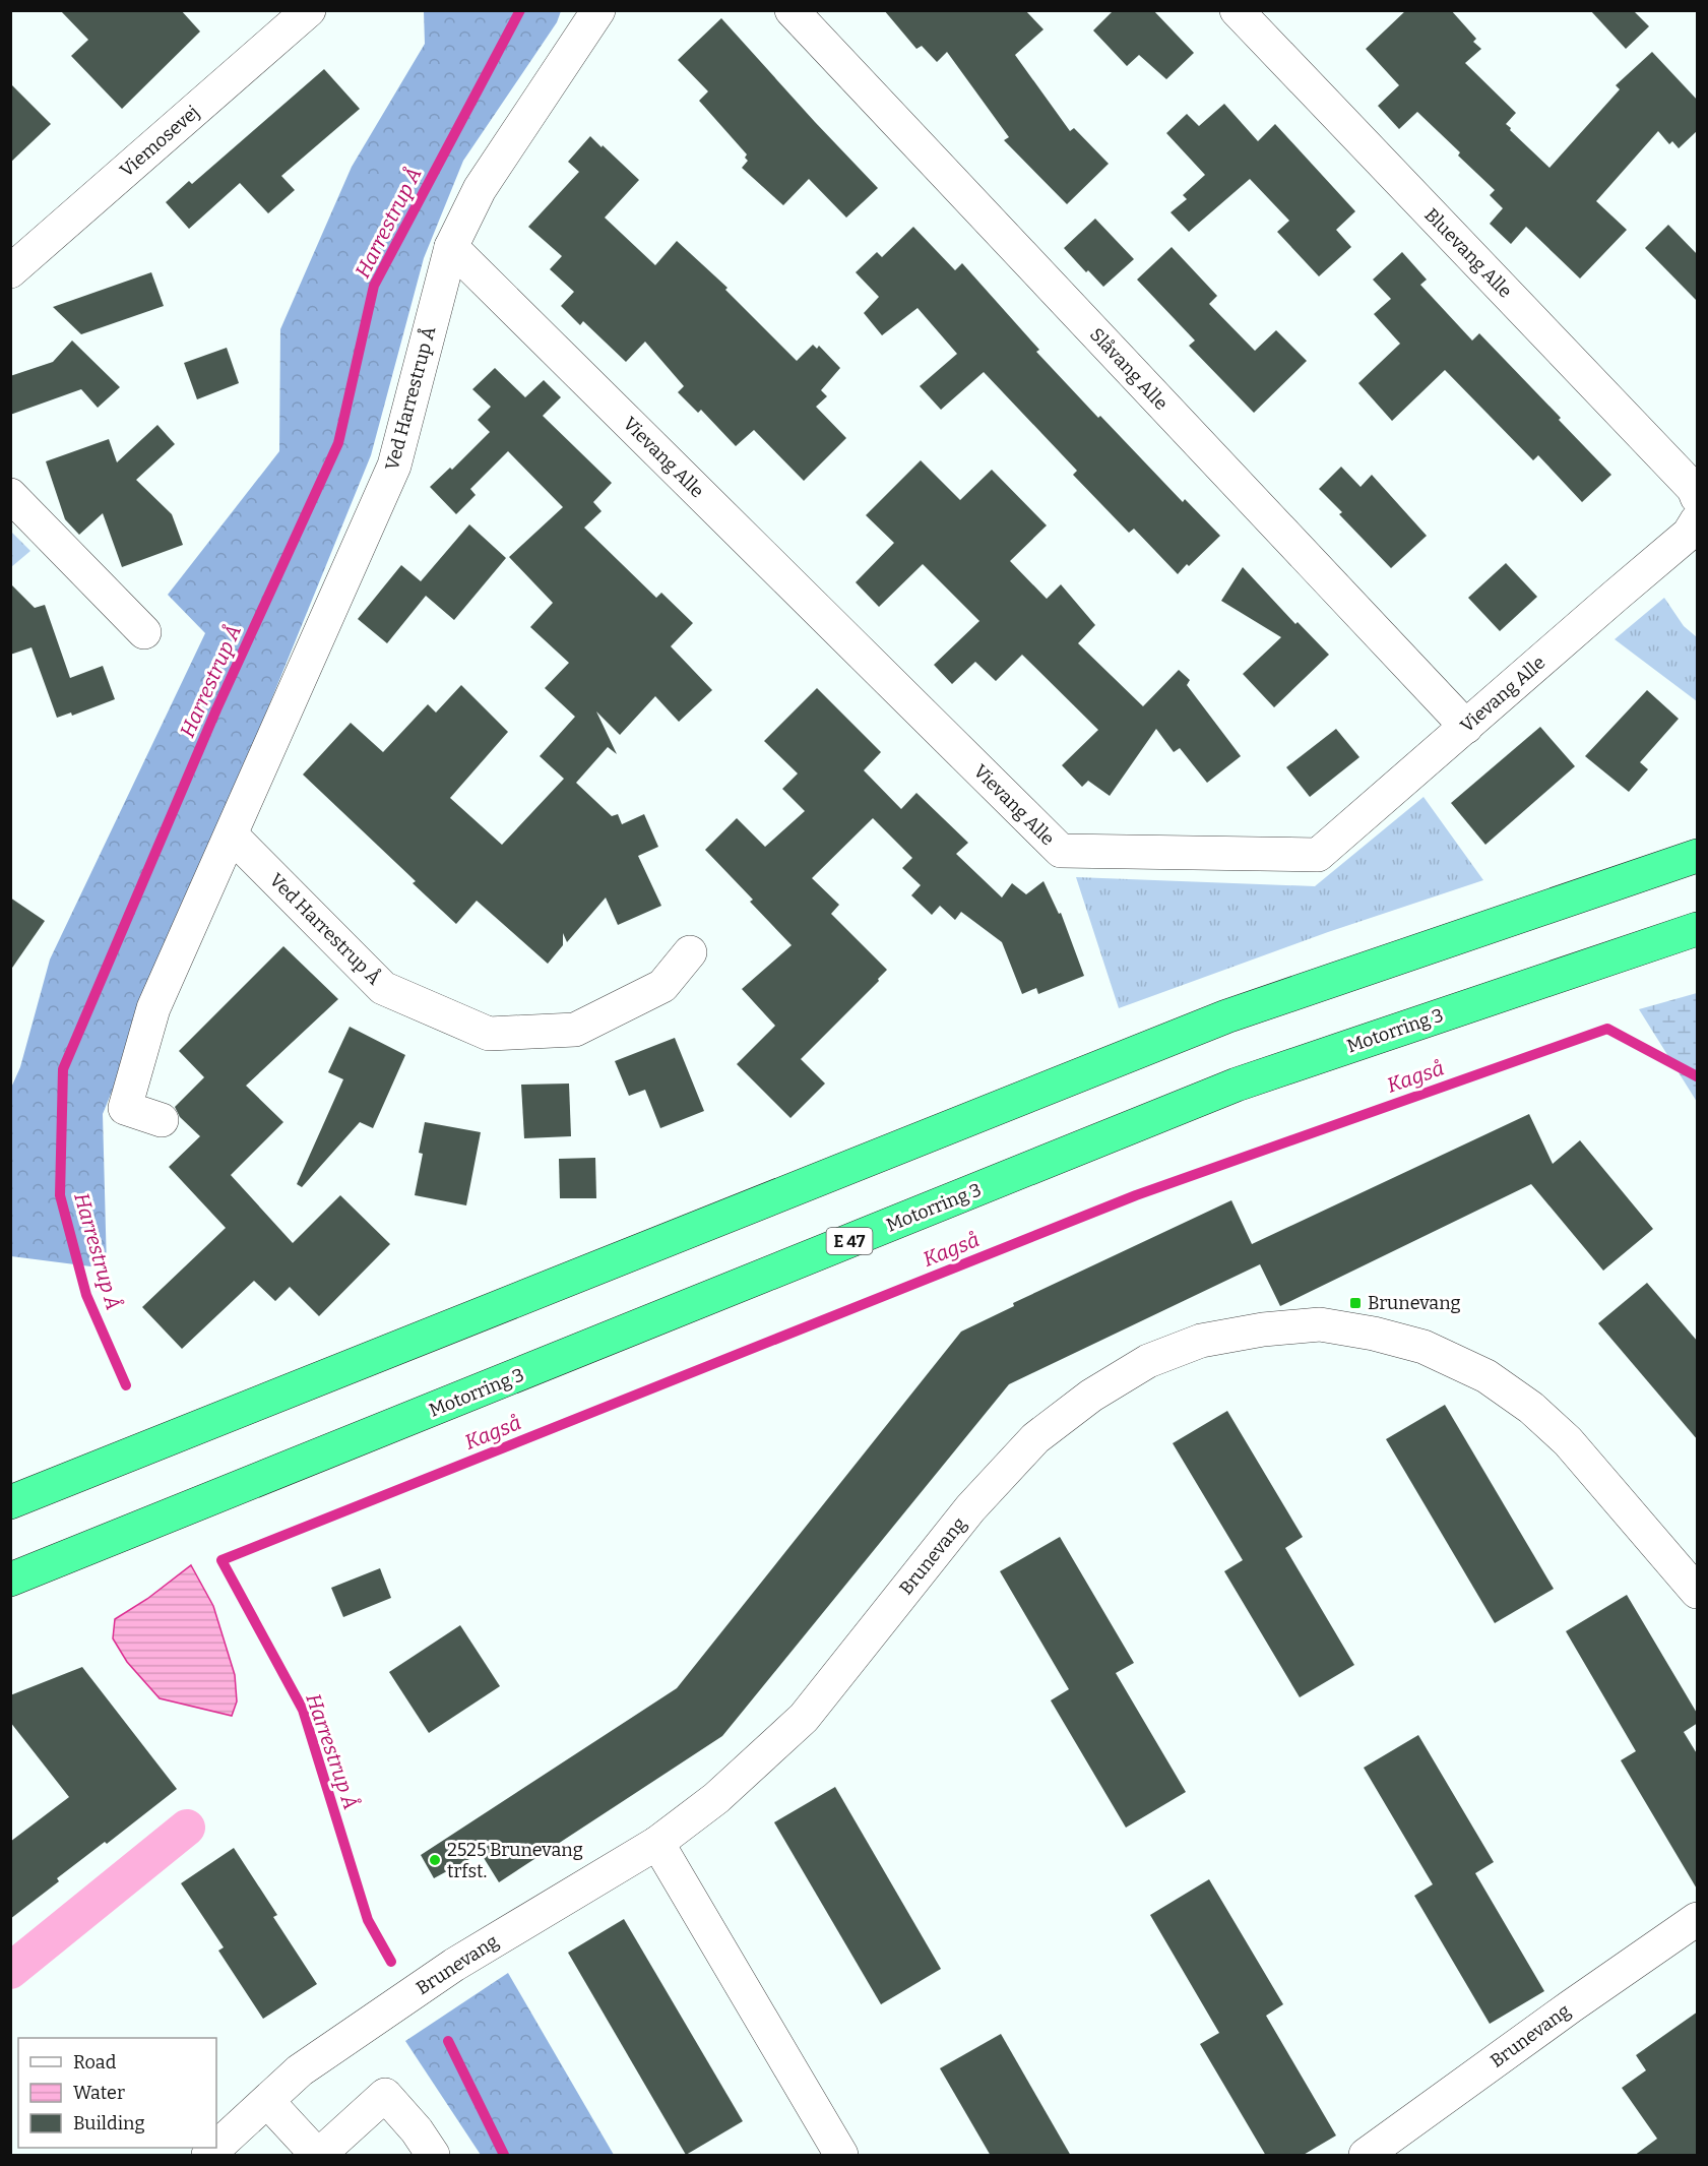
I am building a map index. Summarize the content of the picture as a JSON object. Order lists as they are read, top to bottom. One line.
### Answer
{"streets":{"highway":["Motorring 3","E 47"],"street":["Viemosevej","Bluevang Alle","Slåvang Alle","Ved Harrestrup Å","Vievang Alle","Brunevang"]},"crossings":[["Slåvang Alle","Vievang Alle"],["Ved Harrestrup Å","Vievang Alle"]],"water":["Harrestrup Å","Kagså"],"places":{"transit":["Brunevang"],"other":["2525 Brunevang trfst."]},"legend":["Road","Water","Building"]}
